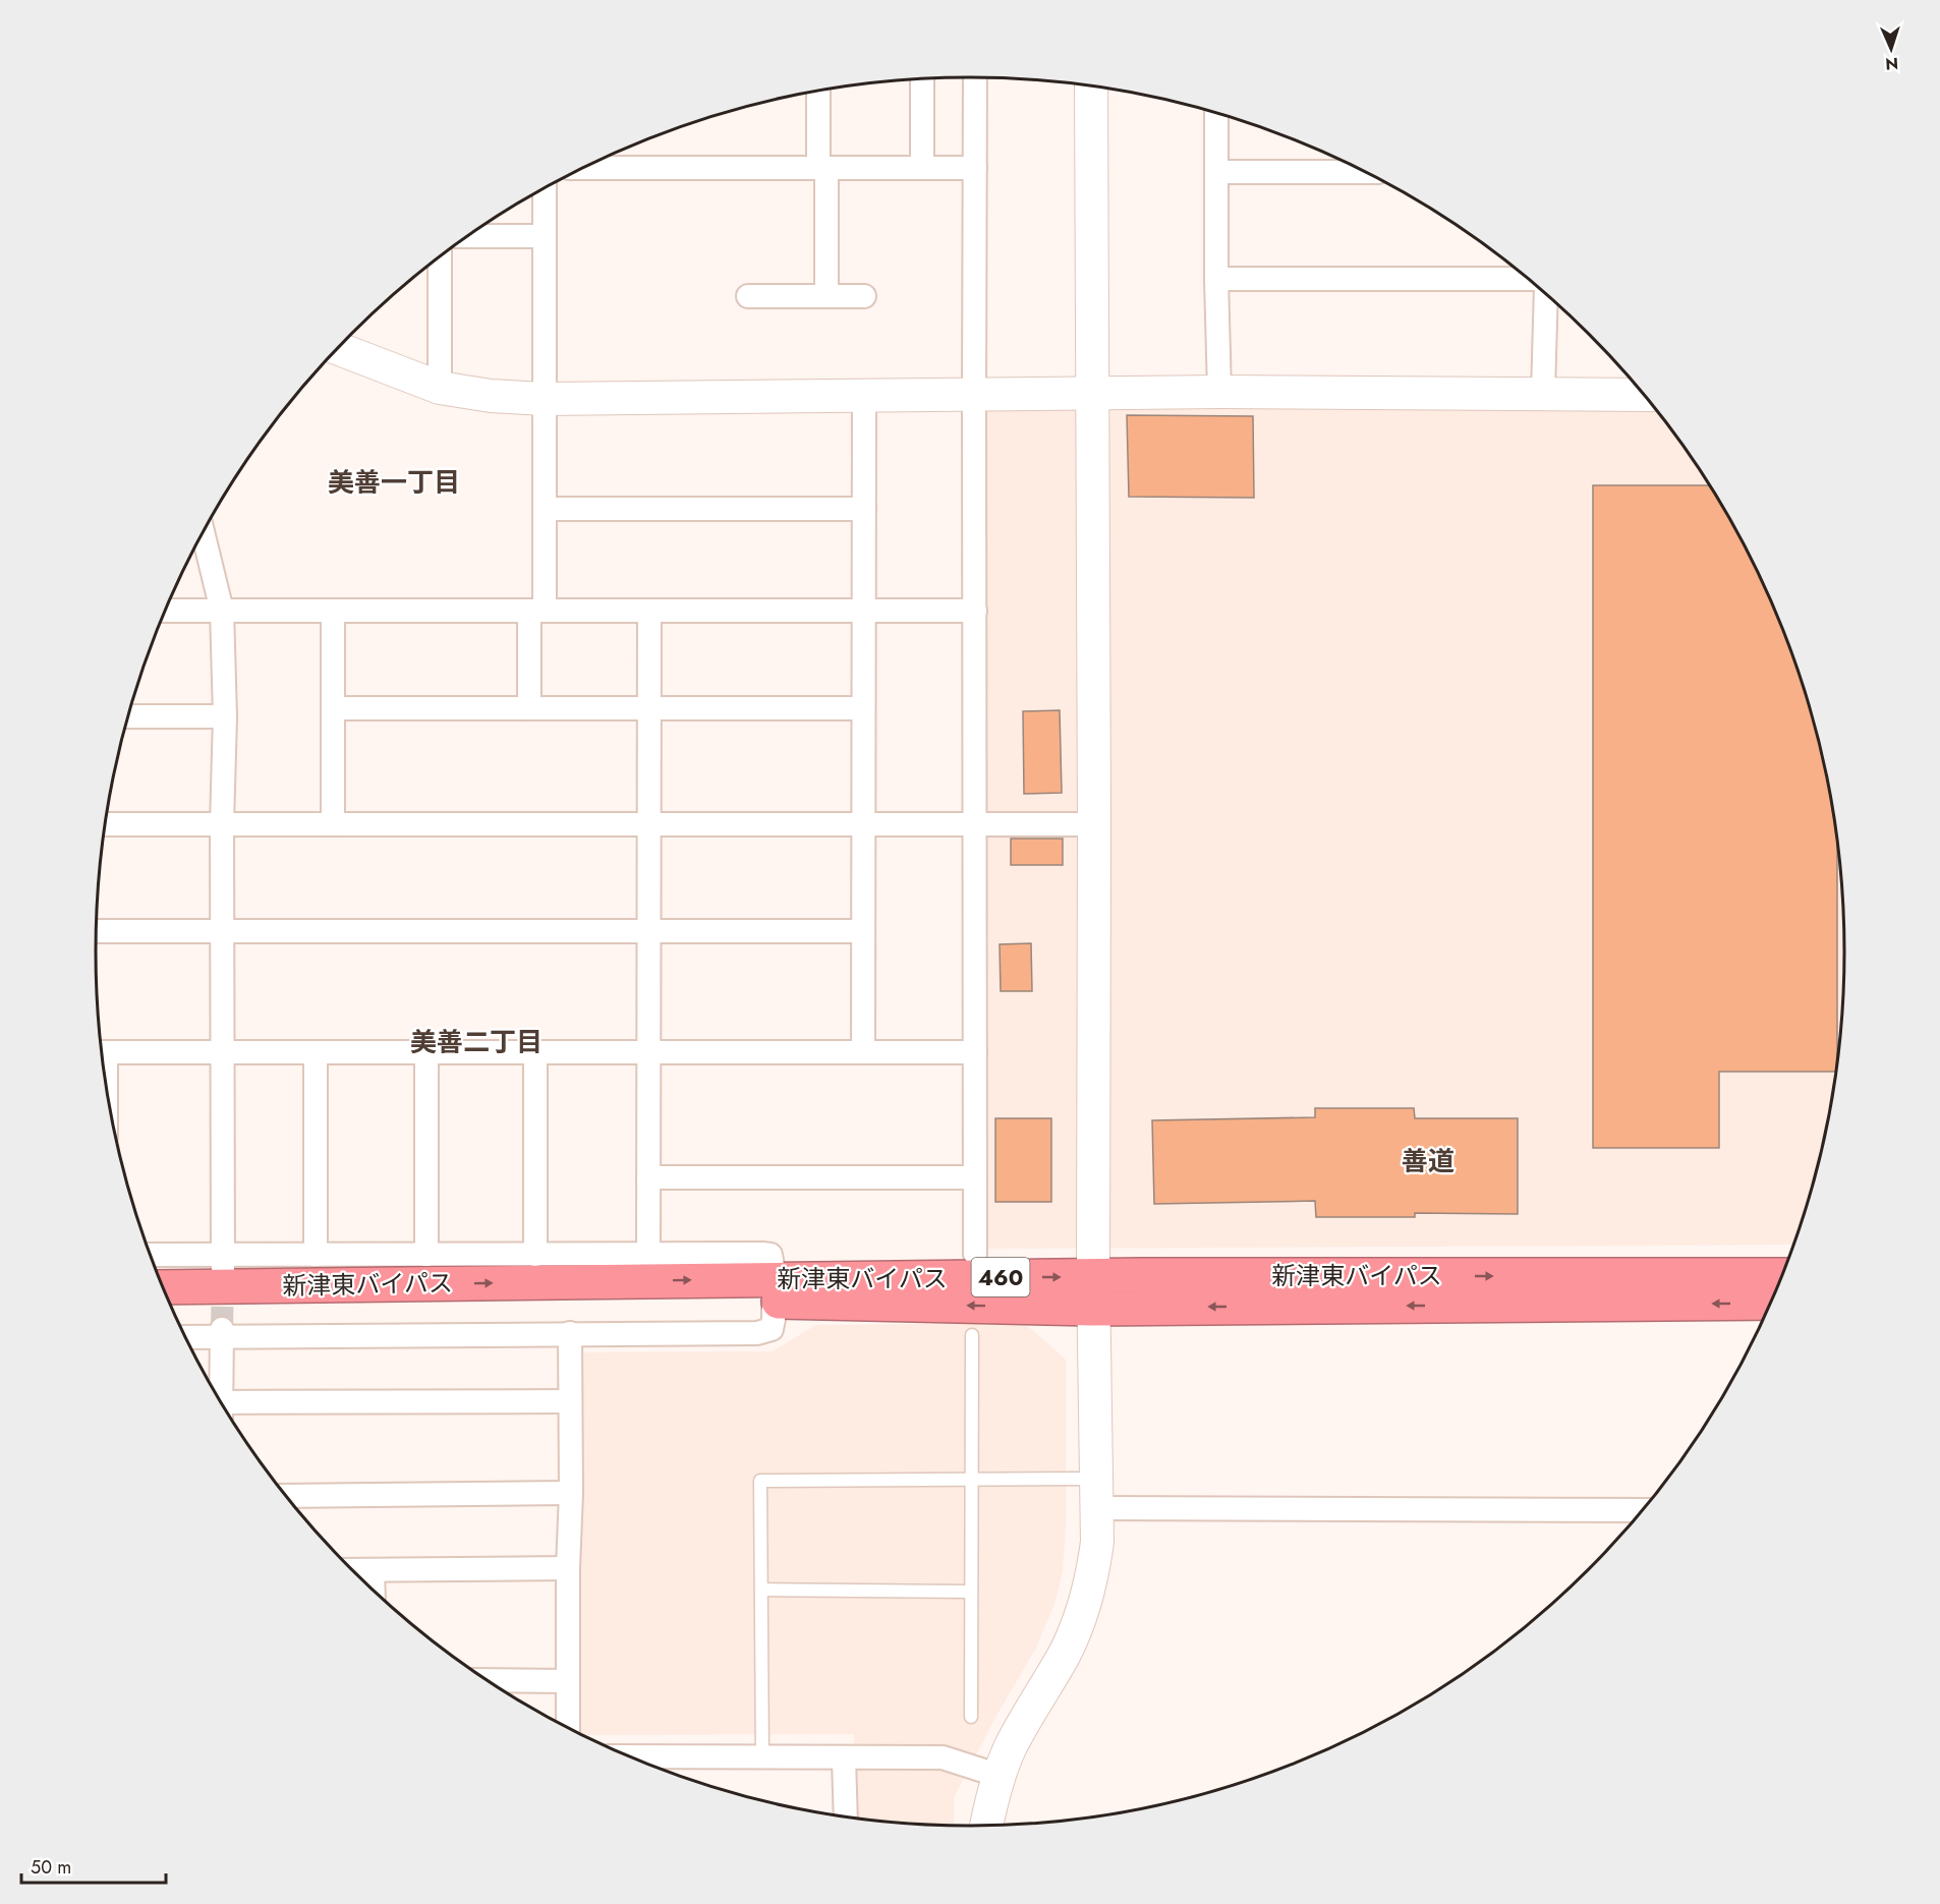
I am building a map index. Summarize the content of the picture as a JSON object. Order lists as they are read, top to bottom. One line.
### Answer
{"streets":{"highway":["新津東バイパス","460"]},"districts":["美善一丁目","美善二丁目","善道"],"scale_bar":"50 m","north":"bottom"}
